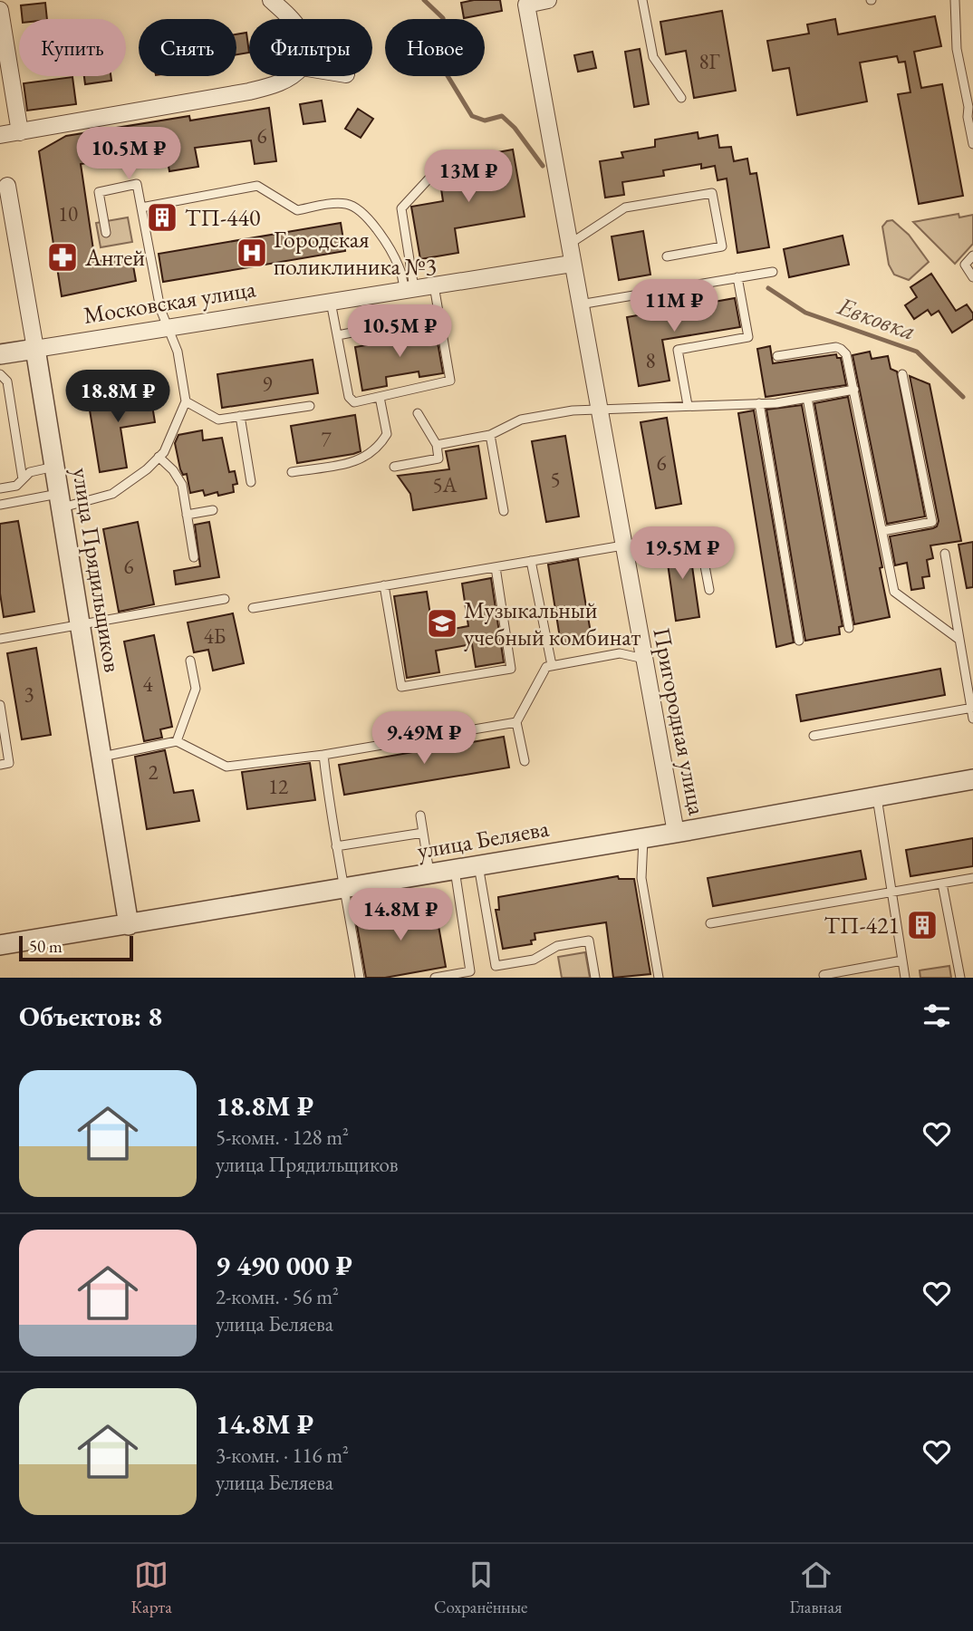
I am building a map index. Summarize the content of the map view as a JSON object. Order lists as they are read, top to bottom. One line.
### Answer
{"streets":{"street":["Московская улица","улица Прядильщиков","Пригородная улица","улица Беляева"]},"crossings":[["Московская улица","улица Прядильщиков"],["Московская улица","Пригородная улица"],["улица Прядильщиков","улица Беляева"],["Пригородная улица","улица Беляева"]],"water":["Евковка"],"places":{"building":["ТП-440","ТП-421"],"hospital":["Городская поликлиника №3"],"pharmacy":["Антей"],"school or university":["Музыкальный учебный комбинат"]},"house_numbers":["8Г","6","10","8","9","7","6","5","5А","6","4Б","4","3","2","12"],"scale_bar":"50 m","page":{"chip":["Купить","Снять","Фильтры","Новое"],"price":["10.5M ₽","13M ₽","11M ₽","10.5M ₽","18.8M ₽","19.5M ₽","9.49M ₽","14.8M ₽"],"scale":"50 m","heading":"Объектов: 8","list":[{"name":"18.8M ₽","note":"5-комн. · 128 m² · улица Прядильщиков"},{"name":"9 490 000 ₽","note":"2-комн. · 56 m² · улица Беляева"},{"name":"14.8M ₽","note":"3-комн. · 116 m² · улица Беляева"}],"tabs":["Карта","Сохранённые","Главная"]}}
